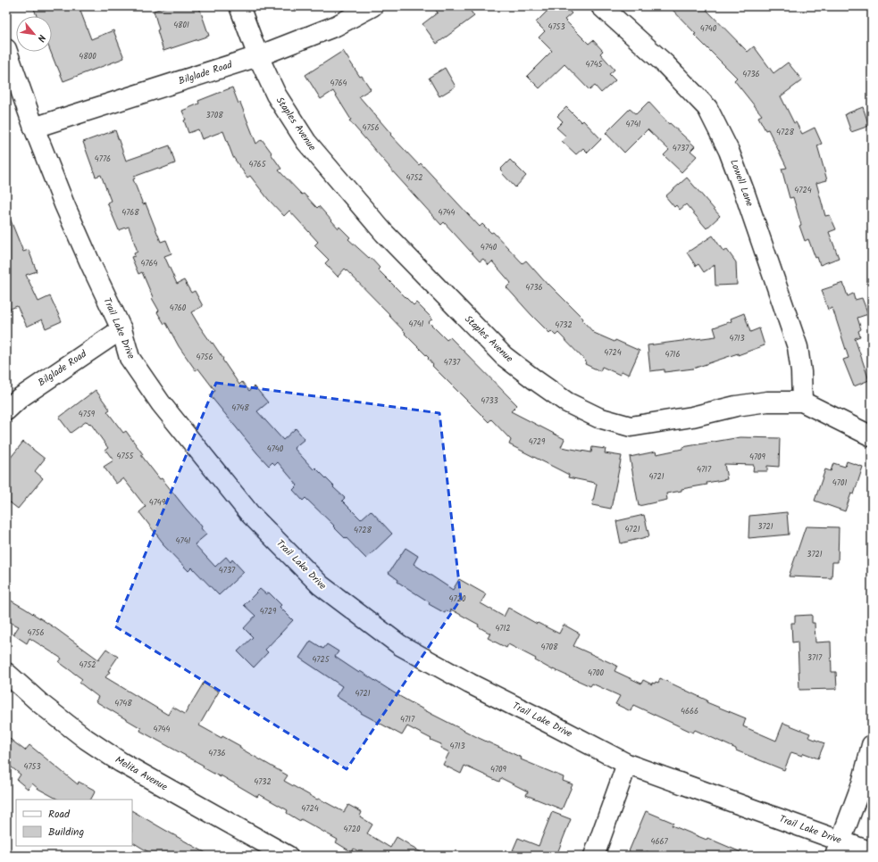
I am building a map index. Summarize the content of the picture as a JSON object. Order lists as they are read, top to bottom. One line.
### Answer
{"streets":{"street":["Bilglade Road","Staples Avenue","Lowell Lane","Trail Lake Drive","Melita Avenue"]},"crossings":[["Bilglade Road","Staples Avenue"],["Bilglade Road","Trail Lake Drive"],["Staples Avenue","Lowell Lane"]],"house_numbers":["4801","4753","4740","4800","4745","4736","4764","3708","4741","4756","4728","4737","4776","4765","4752","4724","4768","4744","4740","4764","4736","4760","4741","4732","4713","4724","4716","4756","4737","4733","4748","4759","4729","4740","4755","4709","4717","4721","4701","4749","3721","4721","4728","4741","3721","4737","4720","4729","4712","4756","4708","3717","4725","4752","4700","4721","4748","4666","4717","4744","4713","4736","4753","4709","4732","4724","4720","4667"],"legend":["Road","Building"],"north":"bottom right"}
